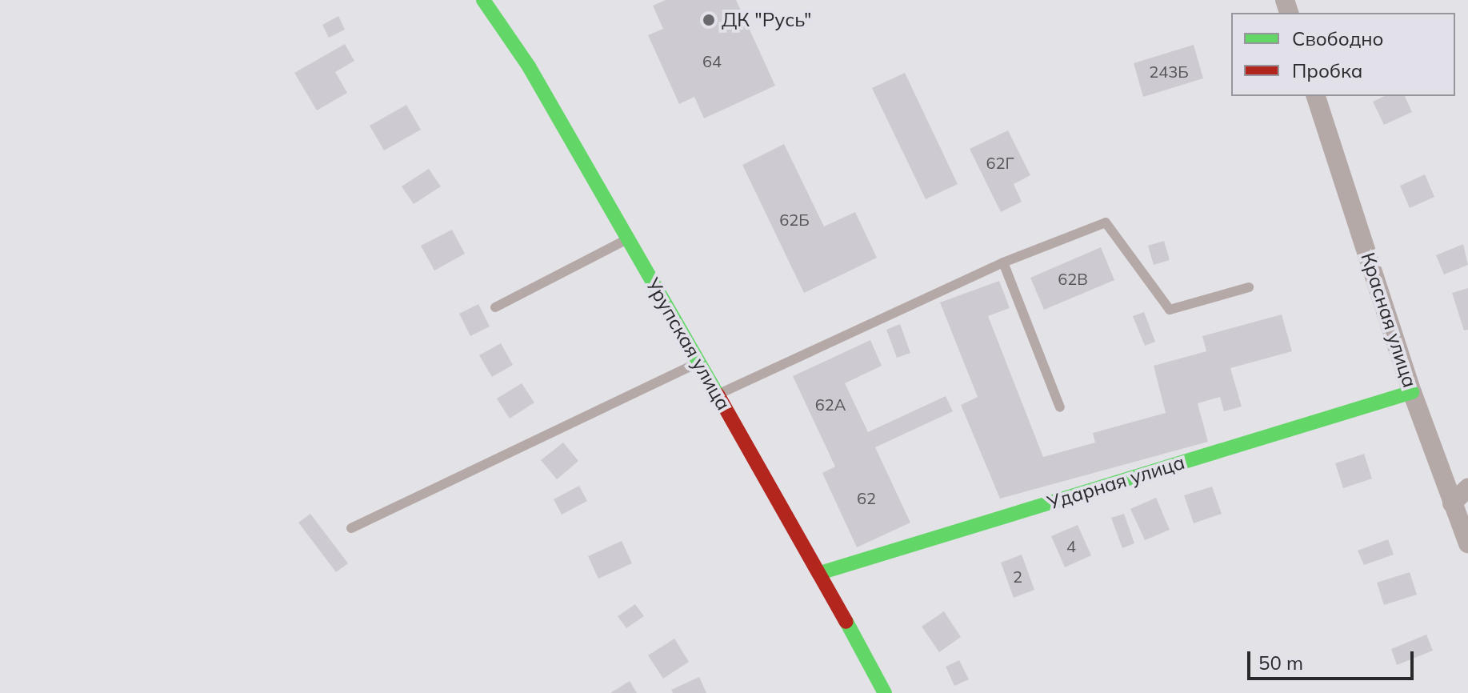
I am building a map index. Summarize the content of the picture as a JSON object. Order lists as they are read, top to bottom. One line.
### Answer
{"streets":{"street":["Красная улица","Урупская улица","Ударная улица"]},"crossings":[["Красная улица","Ударная улица"],["Урупская улица","Ударная улица"]],"places":["ДК \"Русь\""],"house_numbers":["64","243Б","62Г","62Б","62В","62А","62","4","2"],"legend":["Свободно","Пробка"],"scale_bar":"50 m"}
